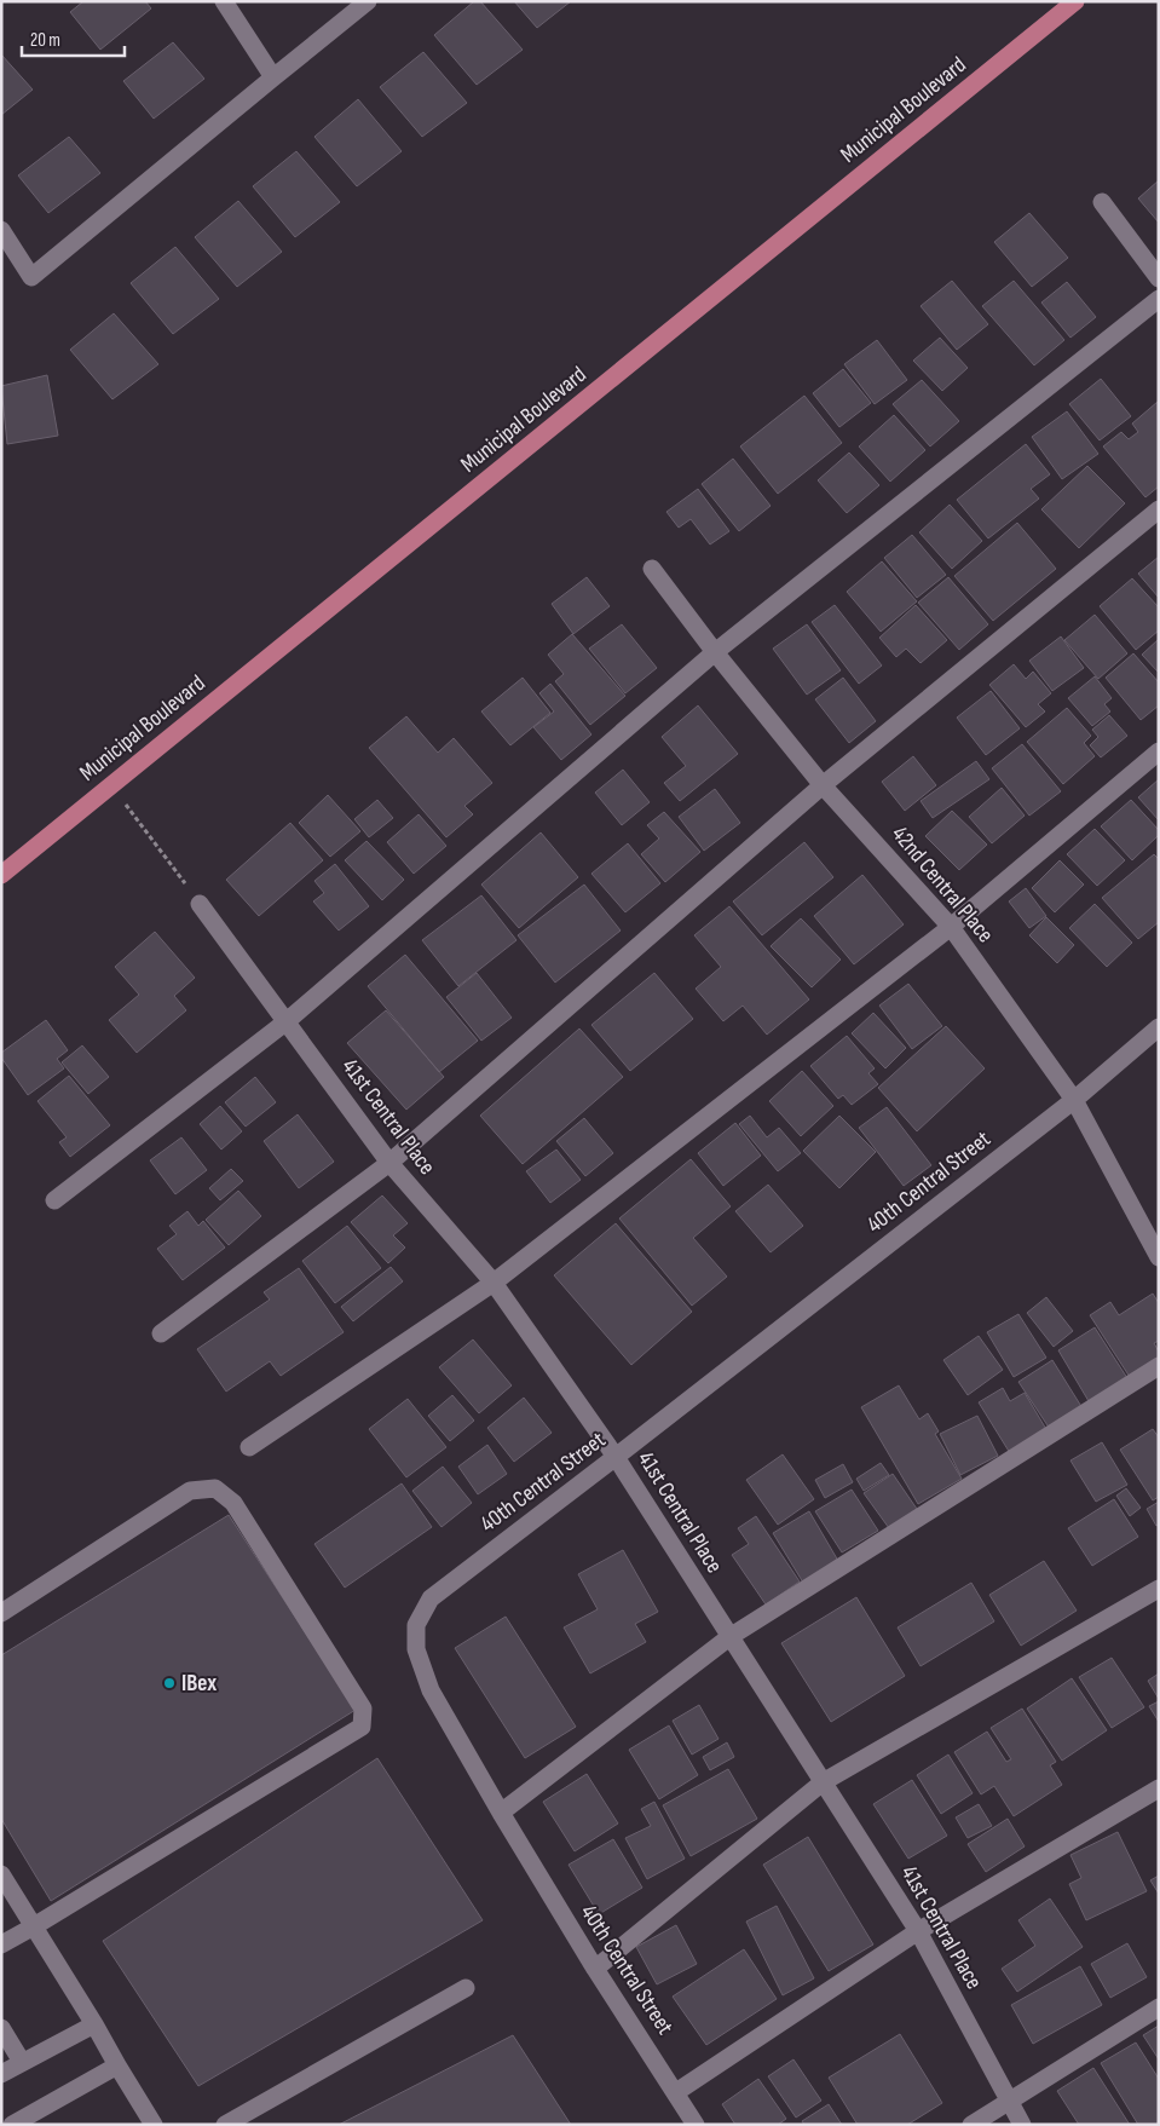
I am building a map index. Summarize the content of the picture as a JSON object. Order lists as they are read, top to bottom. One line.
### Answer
{"streets":{"main road":["Municipal Boulevard"],"street":["42nd Central Place","41st Central Place","40th Central Street"]},"crossings":[["42nd Central Place","40th Central Street"],["41st Central Place","40th Central Street"]],"places":["IBex"],"scale_bar":"20 m"}
